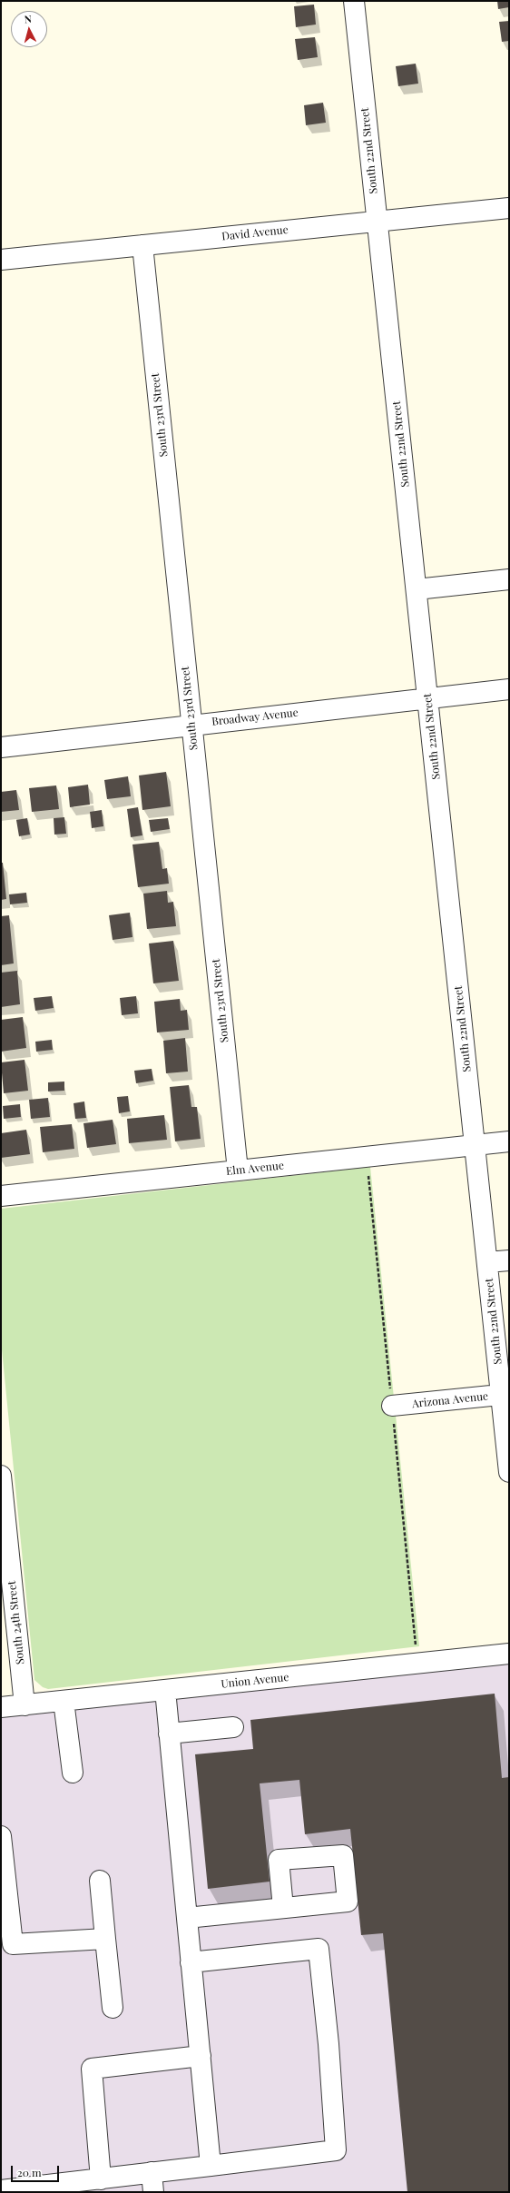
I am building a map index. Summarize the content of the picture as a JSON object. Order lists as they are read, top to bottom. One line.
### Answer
{"streets":{"street":["South 22nd Street","David Avenue","South 23rd Street","Broadway Avenue","Elm Avenue","Arizona Avenue","South 24th Street","Union Avenue"]},"crossings":[["South 22nd Street","David Avenue"],["South 22nd Street","Broadway Avenue"],["South 22nd Street","Elm Avenue"],["South 22nd Street","Arizona Avenue"],["David Avenue","South 23rd Street"],["South 23rd Street","Broadway Avenue"],["South 23rd Street","Elm Avenue"],["South 24th Street","Union Avenue"]],"scale_bar":"20 m","north":"top"}
